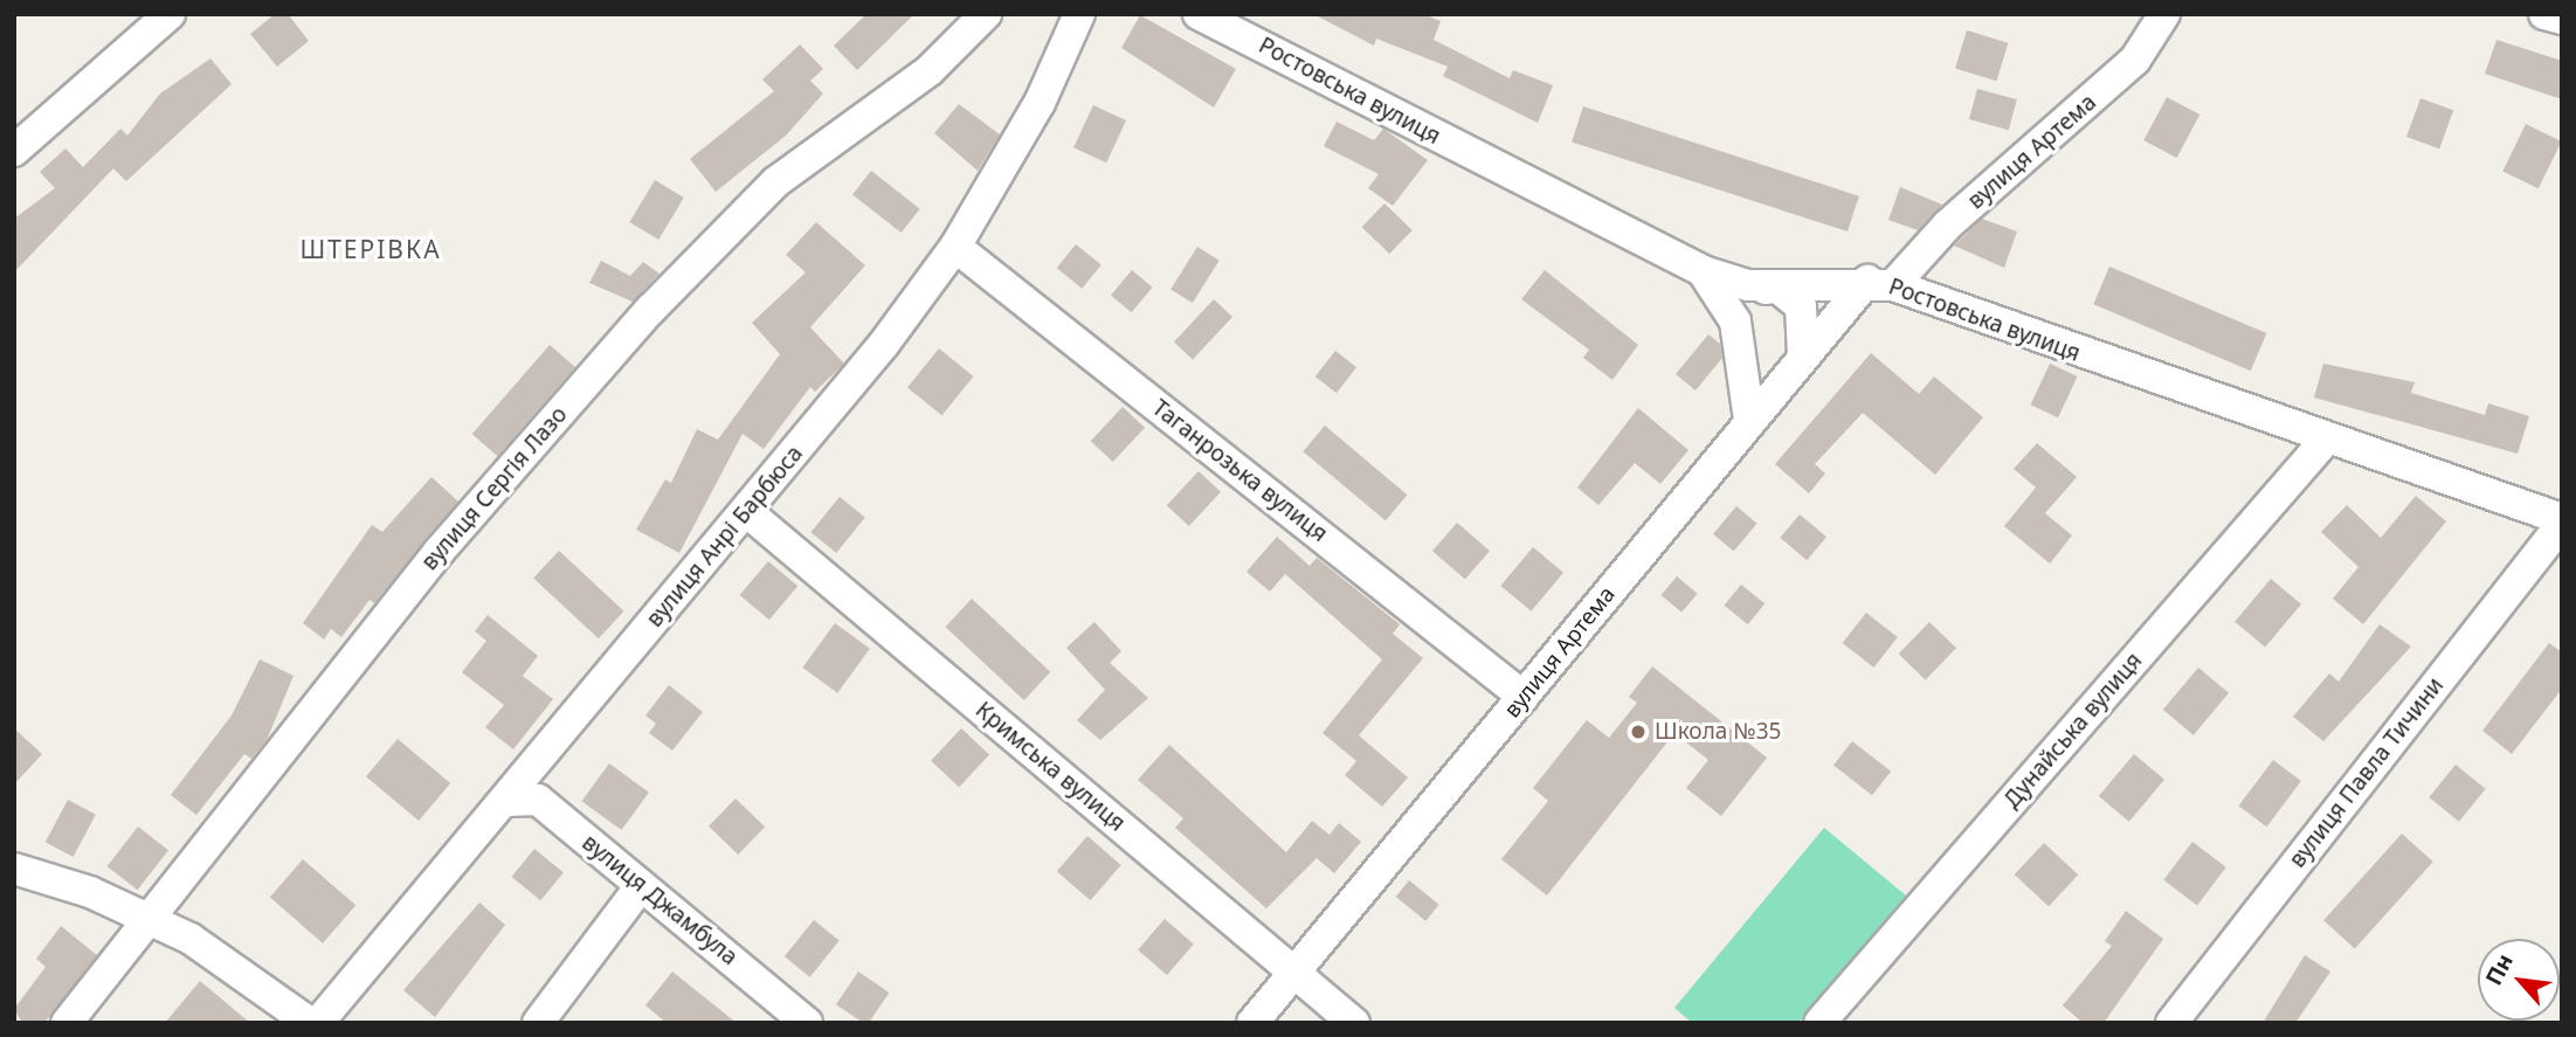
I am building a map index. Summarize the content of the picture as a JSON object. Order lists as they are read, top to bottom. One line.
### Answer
{"streets":{"street":["Ростовська вулиця","вулиця Артема","Таганрозька вулиця","вулиця Сергія Лазо","вулиця Анрі Барбюса","Дунайська вулиця","Кримська вулиця","вулиця Павла Тичини","вулиця Джамбула"]},"crossings":[["Ростовська вулиця","вулиця Артема"],["Ростовська вулиця","Дунайська вулиця"],["Ростовська вулиця","вулиця Павла Тичини"],["вулиця Артема","Таганрозька вулиця"],["вулиця Артема","Кримська вулиця"],["Таганрозька вулиця","вулиця Анрі Барбюса"],["вулиця Анрі Барбюса","Кримська вулиця"],["вулиця Анрі Барбюса","вулиця Джамбула"]],"districts":["ШТЕРIВКА"],"places":["Школа №35"],"north":"top left"}
